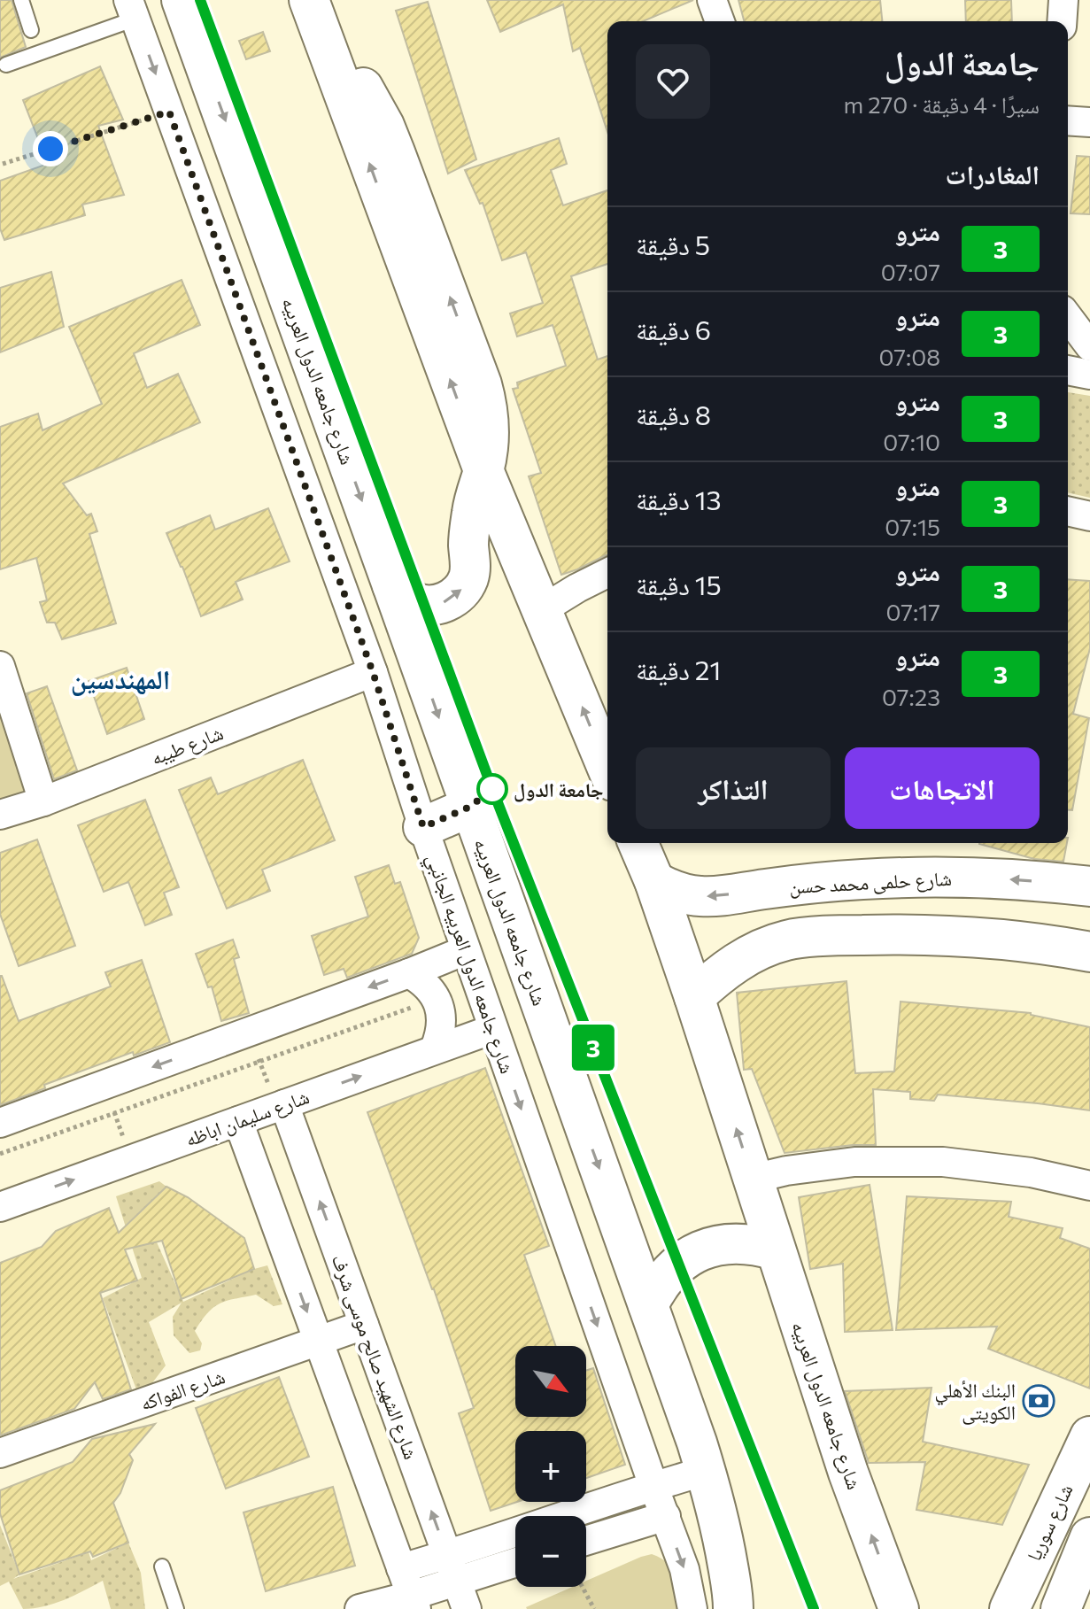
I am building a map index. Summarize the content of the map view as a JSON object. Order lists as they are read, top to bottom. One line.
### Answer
{"streets":{"main road":["شارع جامعه الدول العربيه","شارع حلمى محمد حسن","شارع سوريا"],"street":["شارع طيبه","شارع جامعه الدول العربيه الجانبي","شارع سليمان اباظه","شارع الشهيد صالح موسى شرف","شارع الفواكه"]},"crossings":[["شارع جامعه الدول العربيه","شارع حلمى محمد حسن"],["شارع طيبه","شارع جامعه الدول العربيه الجانبي"],["شارع جامعه الدول العربيه الجانبي","شارع سليمان اباظه"],["شارع سليمان اباظه","شارع الشهيد صالح موسى شرف"],["شارع الشهيد صالح موسى شرف","شارع الفواكه"]],"one_way":["شارع جامعه الدول العربيه الجانبي"],"districts":["المهندسين"],"places":{"other":["جامعة الدول"],"bank":["البنك الأهلي الكويتى"]},"lines":["metro line 3"],"north":"bottom right","page":{"on_map":"3","heading":[["جامعة الدول","سيرًا · 4 دقيقة · 270 m"],"المغادرات"],"list":[{"mark":"3","name":"مترو","note":"07:07","value":"5 دقيقة"},{"mark":"3","name":"مترو","note":"07:08","value":"6 دقيقة"},{"mark":"3","name":"مترو","note":"07:10","value":"8 دقيقة"},{"mark":"3","name":"مترو","note":"07:15","value":"13 دقيقة"},{"mark":"3","name":"مترو","note":"07:17","value":"15 دقيقة"},{"mark":"3","name":"مترو","note":"07:23","value":"21 دقيقة"}],"buttons":["الاتجاهات","التذاكر"],"map_buttons":["+","−"]}}
